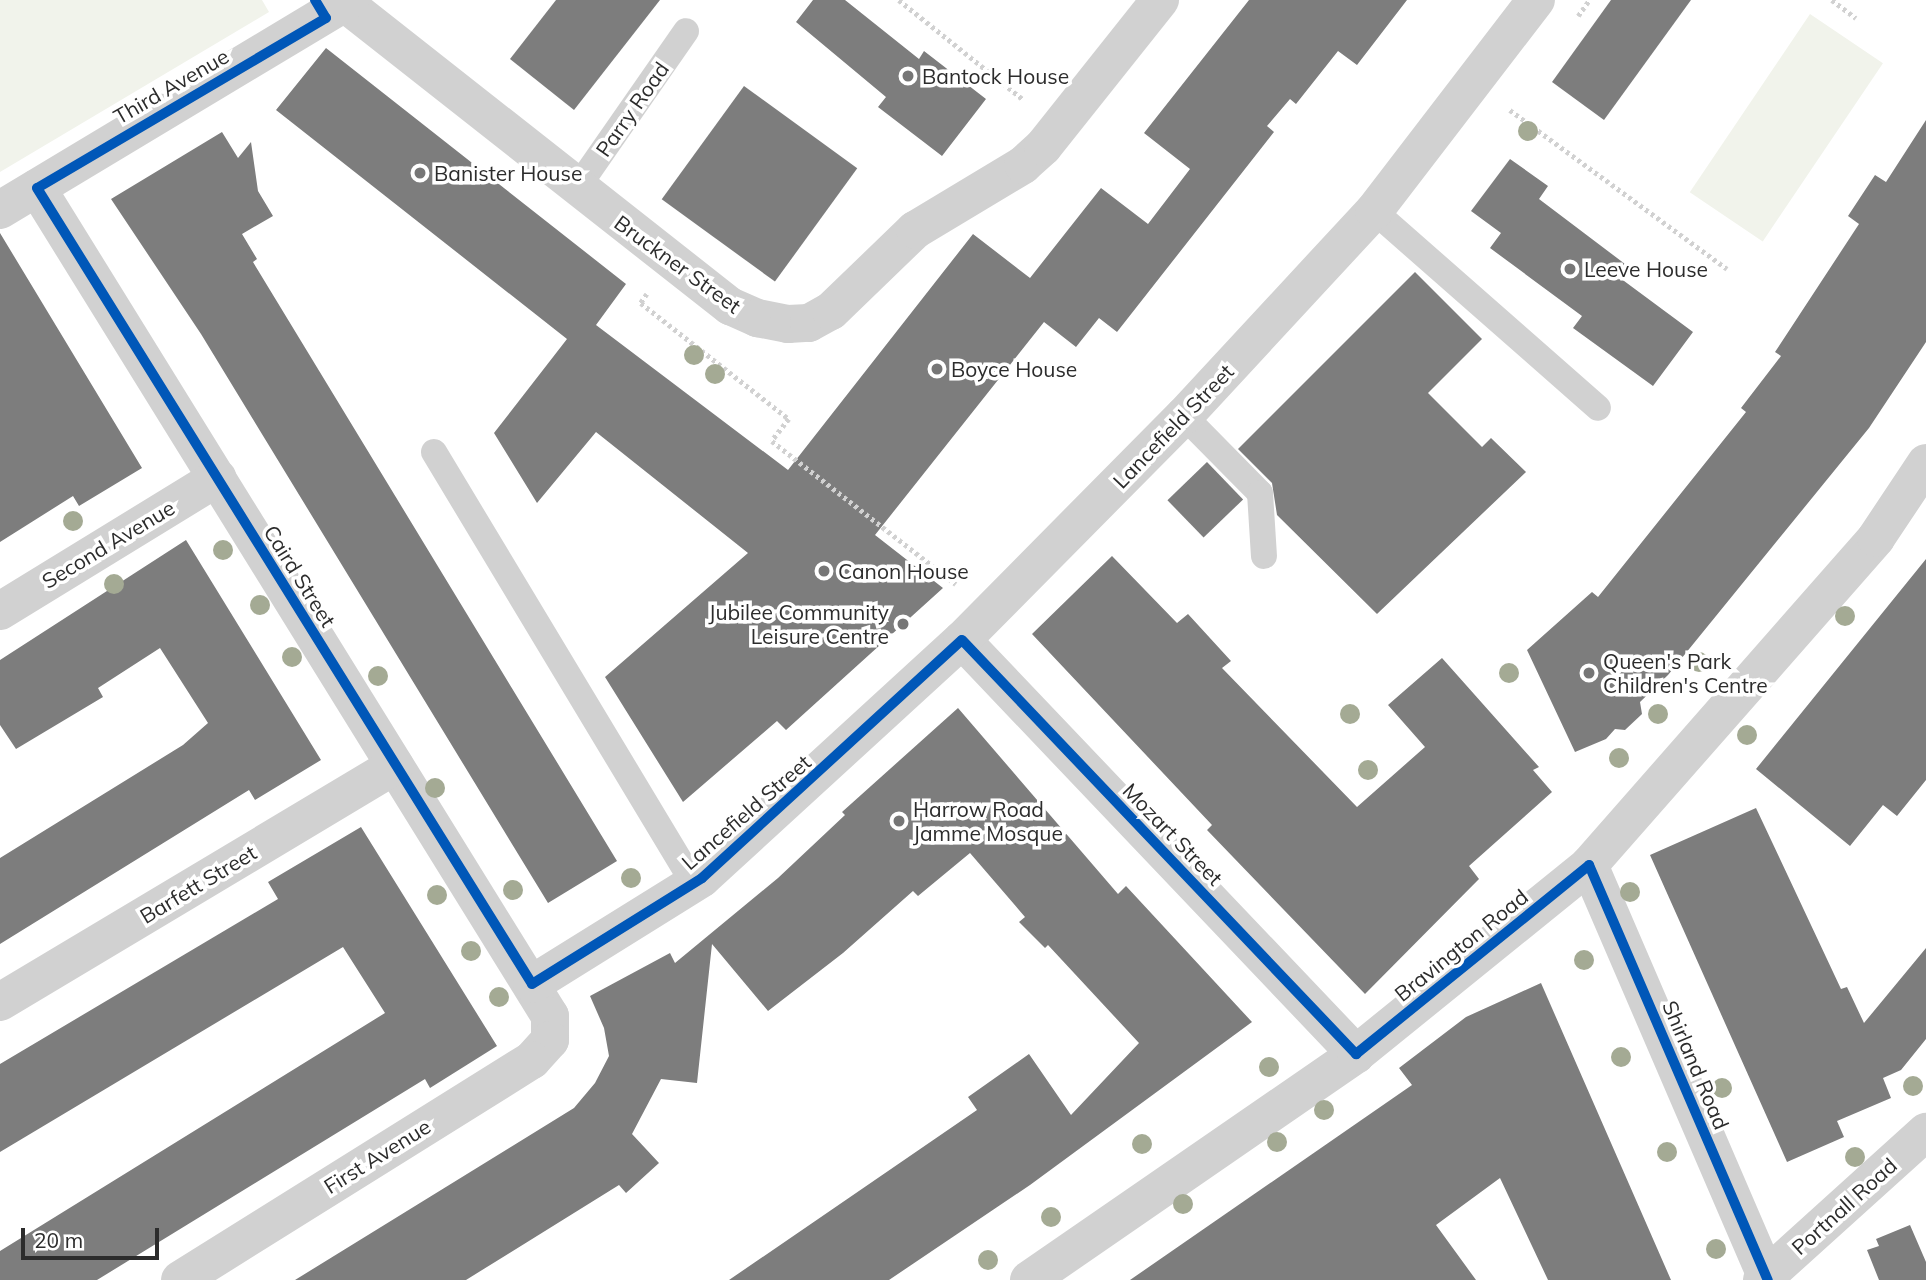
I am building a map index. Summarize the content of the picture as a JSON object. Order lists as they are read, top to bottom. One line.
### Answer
{"streets":{"street":["Third Avenue","Bruckner Street","Lancefield Street","Second Avenue","Caird Street","Mozart Street","Barfett Street","Bravington Road","Shirland Road","First Avenue","Portnall Road"],"lane":["Parry Road"]},"crossings":[["Third Avenue","Bruckner Street"],["Third Avenue","Caird Street"],["Parry Road","Bruckner Street"],["Lancefield Street","Caird Street"],["Lancefield Street","Mozart Street"],["Lancefield Street","First Avenue"],["Second Avenue","Caird Street"],["Caird Street","Barfett Street"],["Caird Street","First Avenue"],["Mozart Street","Bravington Road"],["Bravington Road","Shirland Road"],["Shirland Road","Portnall Road"]],"places":["Bantock House","Banister House","Leeve House","Boyce House","Canon House","Jubilee Community Leisure Centre","Queen's Park Children's Centre","Harrow Road Jamme Mosque"],"scale_bar":"20 m"}
